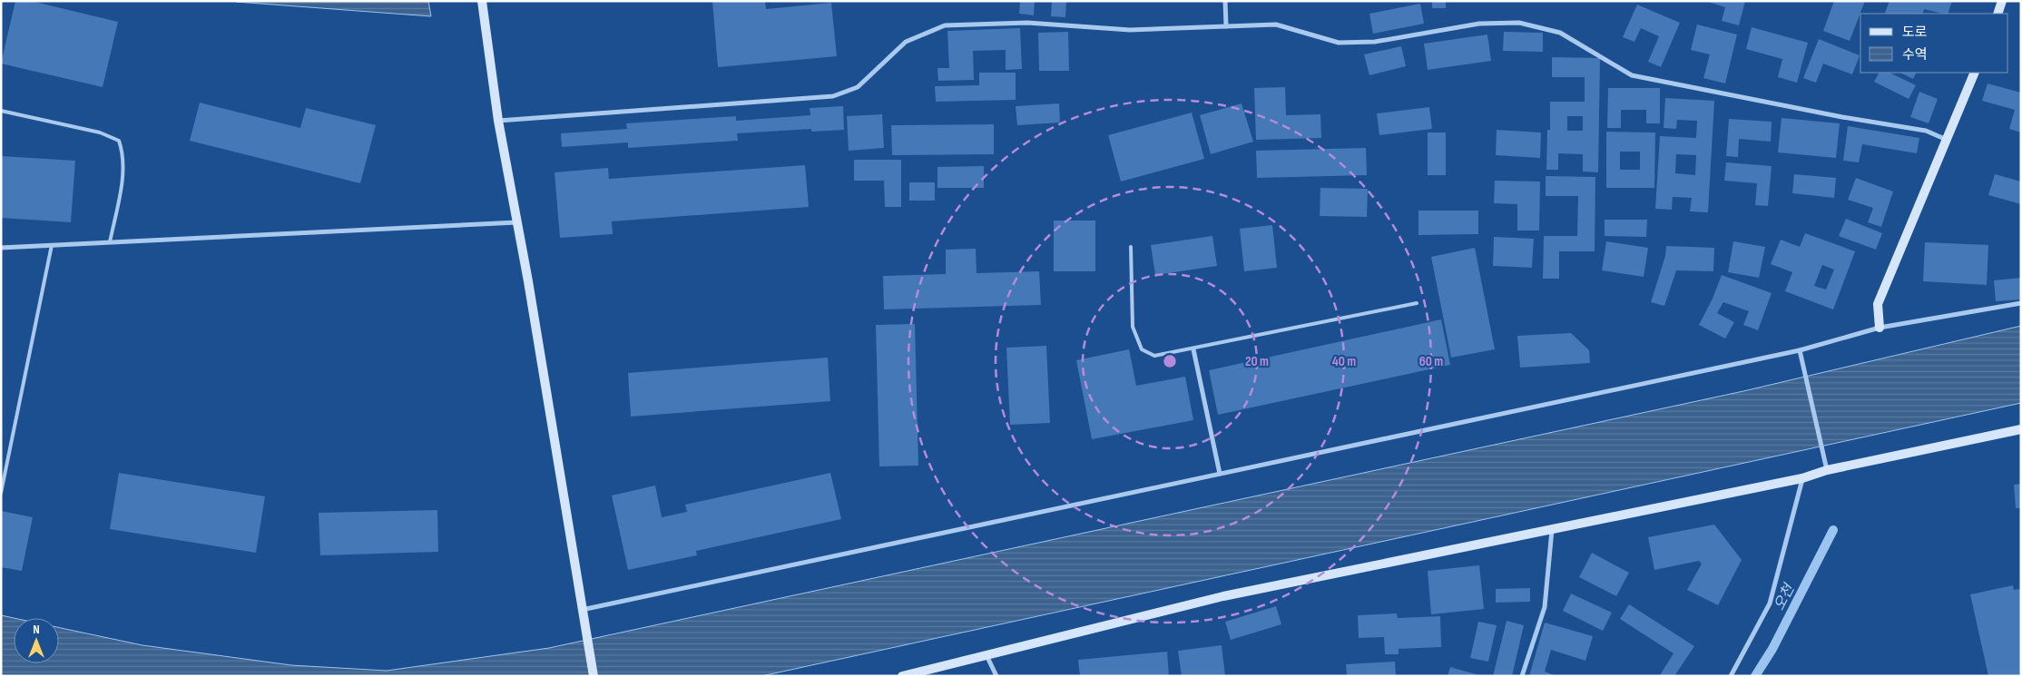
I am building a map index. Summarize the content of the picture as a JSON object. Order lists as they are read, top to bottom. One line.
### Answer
{"water":["오천"],"legend":["도로","수역"],"north":"top","rings":["20 m","40 m","60 m"]}
